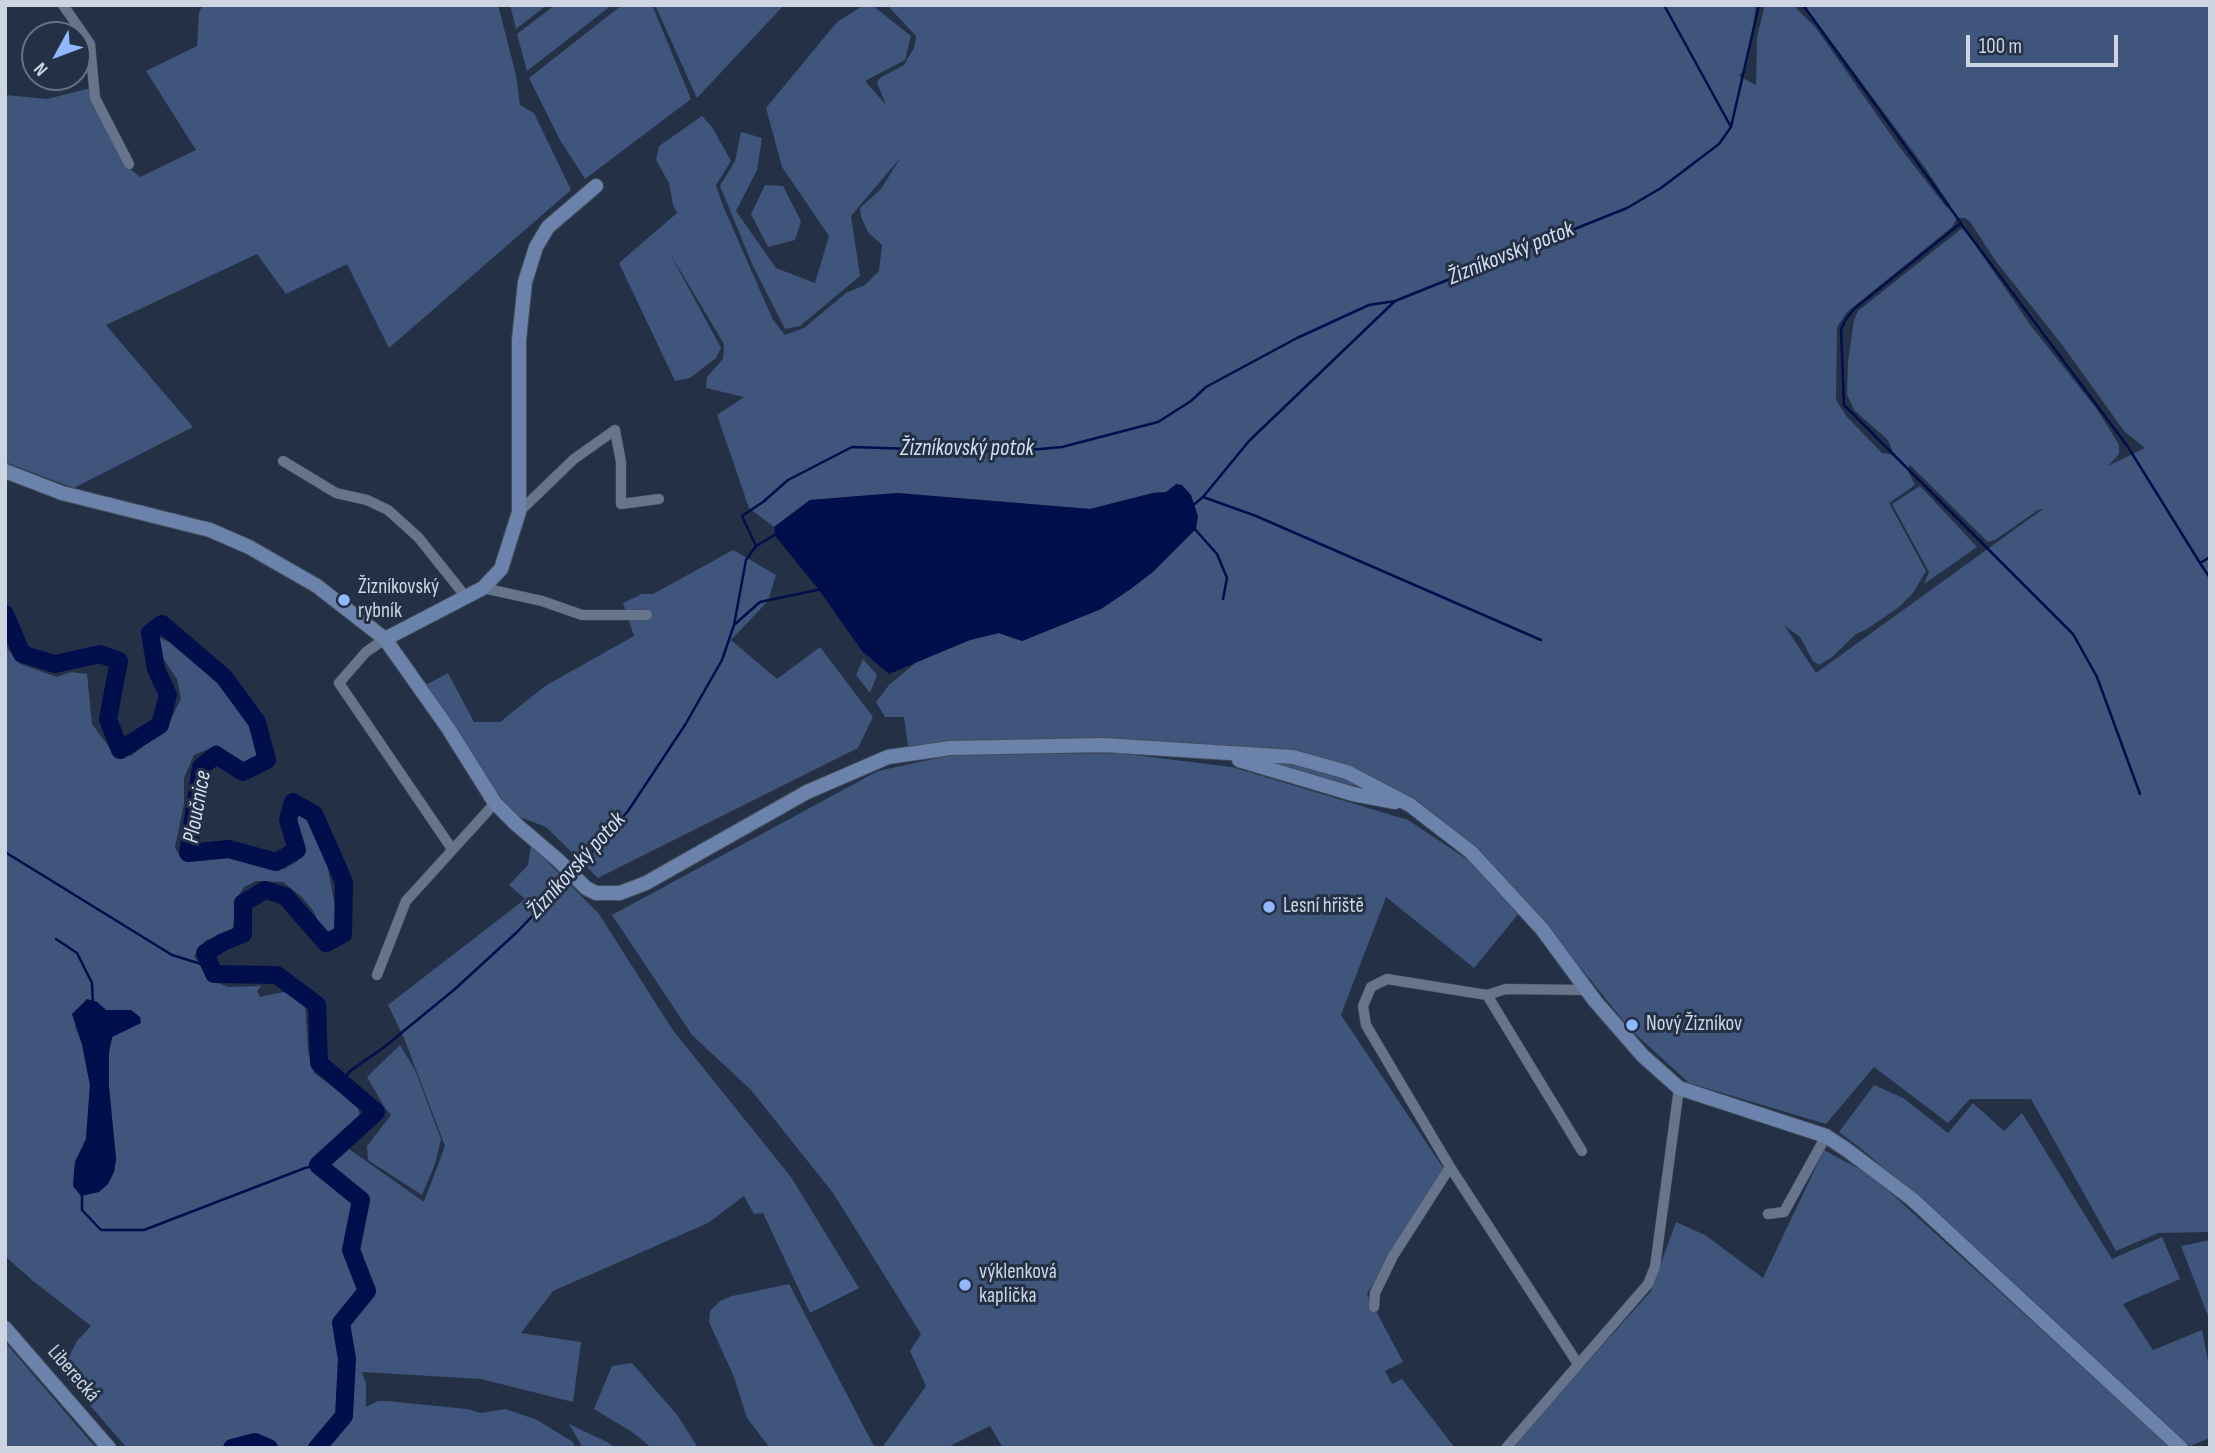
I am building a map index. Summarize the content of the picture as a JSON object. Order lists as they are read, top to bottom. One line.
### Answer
{"streets":{"street":["Liberecká"]},"water":["Žizníkovský potok","Ploučnice"],"places":["Žizníkovský rybník","Lesní hřiště","Nový Žizníkov","výklenková kaplička"],"scale_bar":"100 m","north":"bottom left"}
